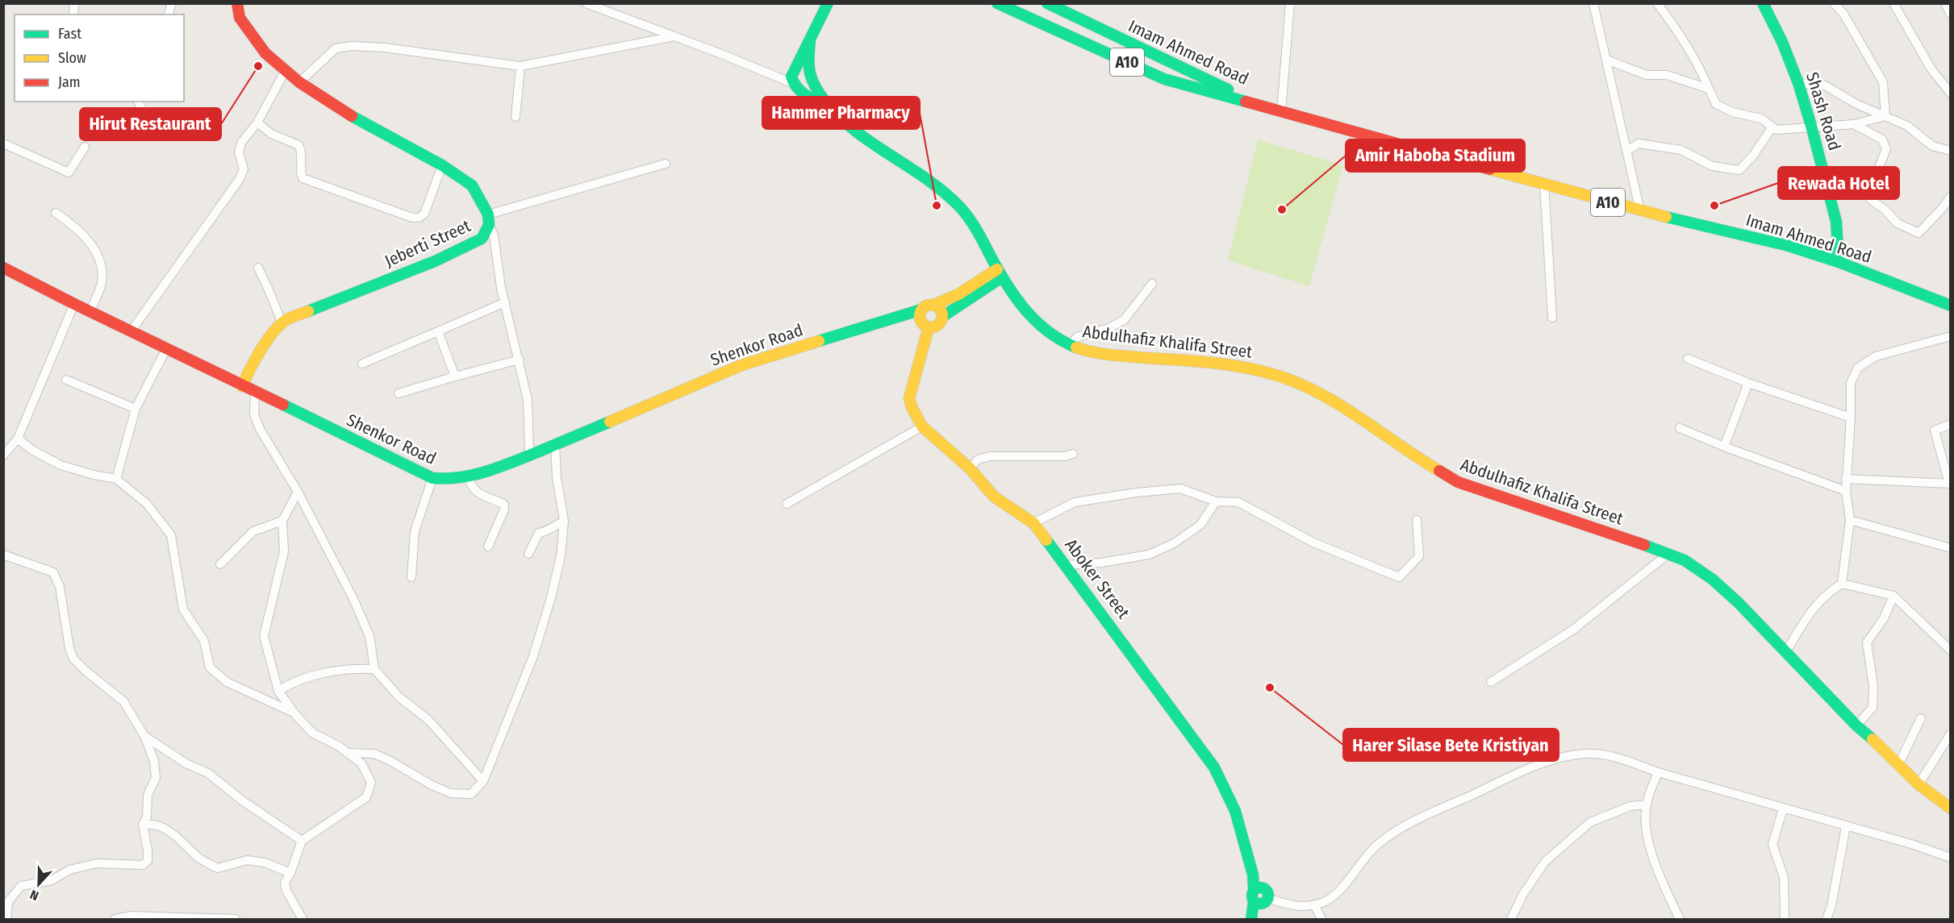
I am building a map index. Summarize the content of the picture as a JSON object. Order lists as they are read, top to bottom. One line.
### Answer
{"streets":{"main road":["Imam Ahmed Road","A10","Shash Road","Jeberti Street","Abdulhafiz Khalifa Street","Shenkor Road","Aboker Street"]},"crossings":[["Imam Ahmed Road","Shash Road"],["Jeberti Street","Shenkor Road"],["Shenkor Road","Aboker Street"]],"places":["Hirut Restaurant","Hammer Pharmacy","Rewada Hotel","Amir Haboba Stadium","Harer Silase Bete Kristiyan"],"legend":["Fast","Slow","Jam"],"north":"bottom"}
